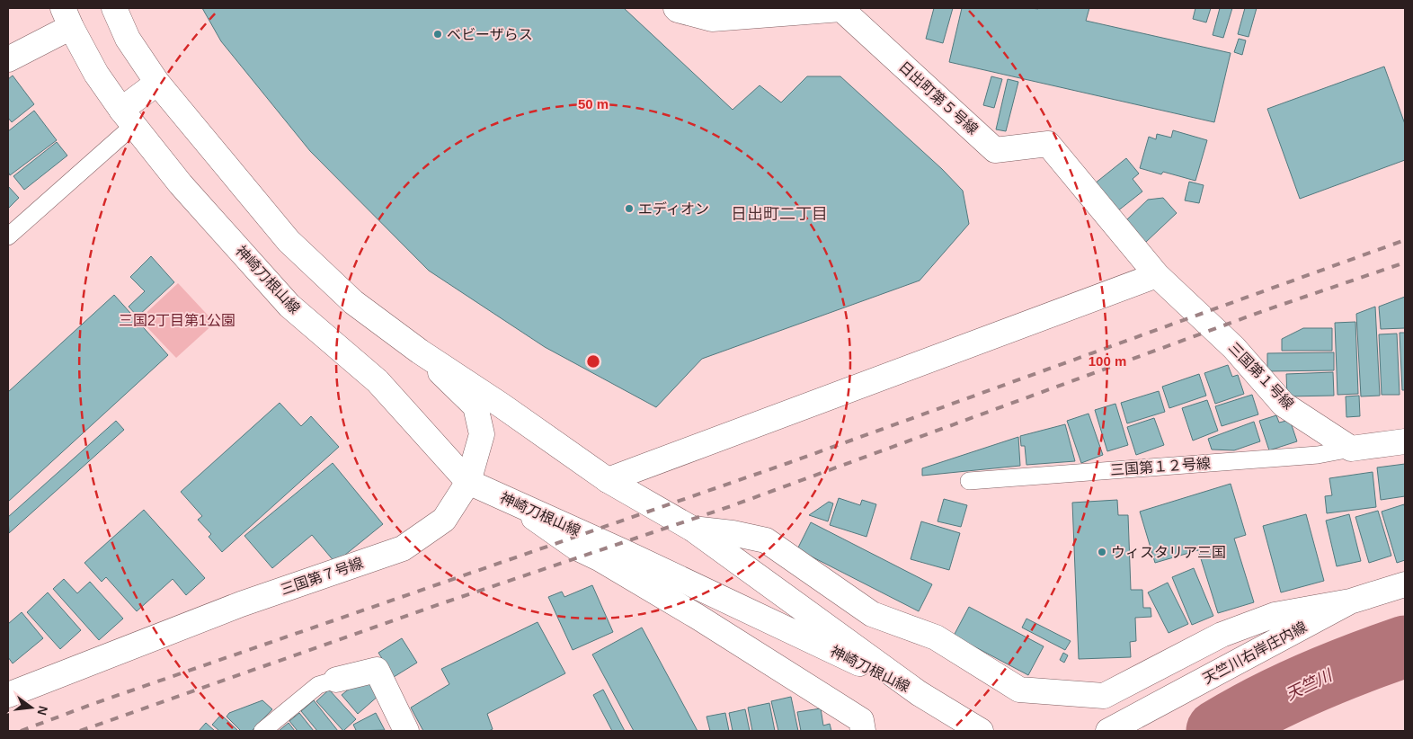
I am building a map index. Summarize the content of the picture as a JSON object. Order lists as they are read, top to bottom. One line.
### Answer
{"streets":{"street":["日出町第５号線","神崎刀根山線","三国第１号線","三国第７号線","天竺川右岸庄内線"],"lane":["三国第１２号線"]},"crossings":[["日出町第５号線","三国第１号線"],["神崎刀根山線","三国第７号線"],["三国第１号線","三国第１２号線"]],"districts":["日出町二丁目"],"water":["天竺川"],"parks":["三国2丁目第1公園"],"places":["ベビーザらス","エディオン","ウィスタリア三国"],"north":"right","rings":["50 m","100 m"]}
